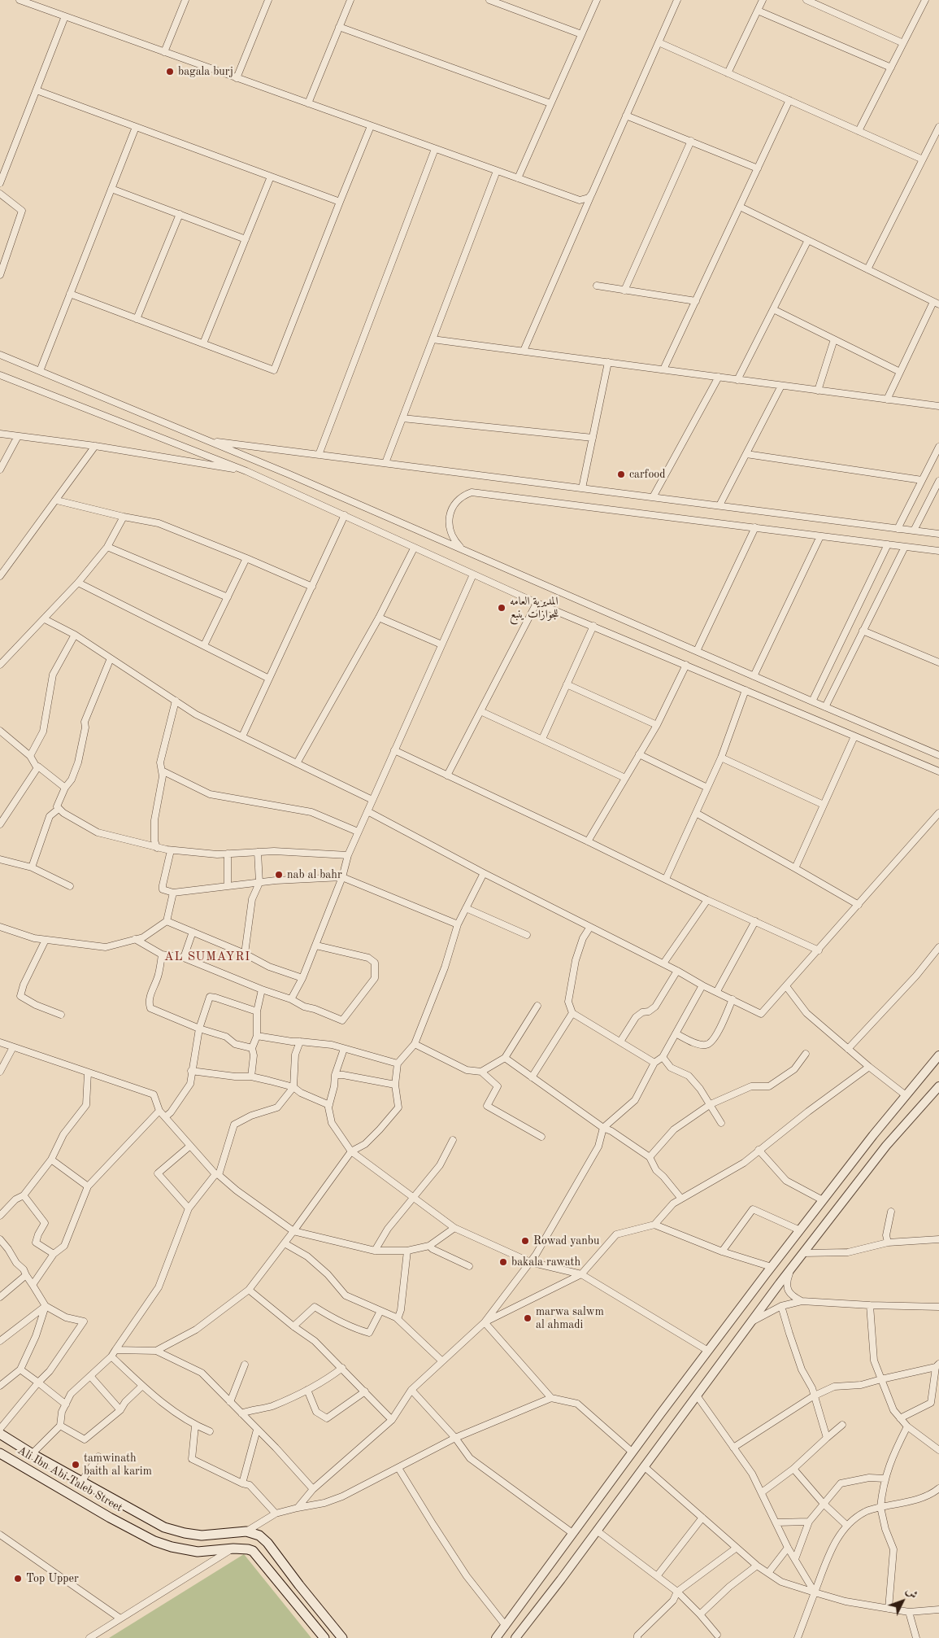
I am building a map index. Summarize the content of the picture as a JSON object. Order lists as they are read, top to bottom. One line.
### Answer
{"streets":{"main road":["Ali Ibn Abi Taleb Street"]},"districts":["AL SUMAYRI"],"places":["bagala burj","carfood","المديرية العامه للجوازات ينبع","nab al bahr","Rowad yanbu","bakala rawath","marwa salwm al ahmadi","tamwinath baith al karim","Top Upper"],"north":"top right"}
